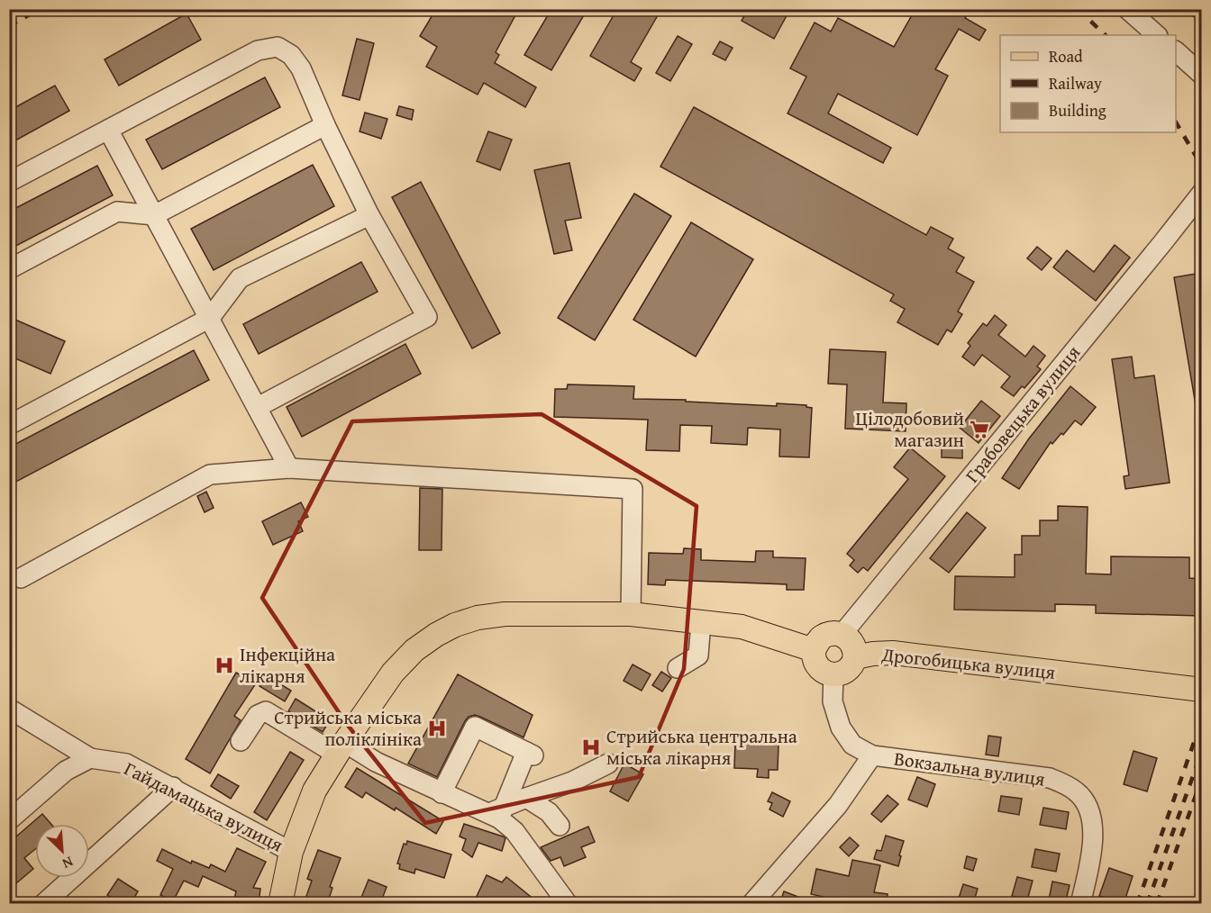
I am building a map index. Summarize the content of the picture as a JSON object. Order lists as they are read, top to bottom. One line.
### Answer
{"streets":{"main road":["Дрогобицька вулиця"],"street":["Грабовецька вулиця","Вокзальна вулиця","Гайдамацька вулиця"]},"crossings":[["Грабовецька вулиця","Дрогобицька вулиця"],["Грабовецька вулиця","Вокзальна вулиця"],["Дрогобицька вулиця","Вокзальна вулиця"]],"places":{"supermarket":["Цілодобовий магазин"],"hospital":["Інфекційна лікарня","Стрийська міська поліклініка","Стрийська центральна міська лікарня"]},"legend":["Road","Railway","Building"],"north":"bottom right"}
